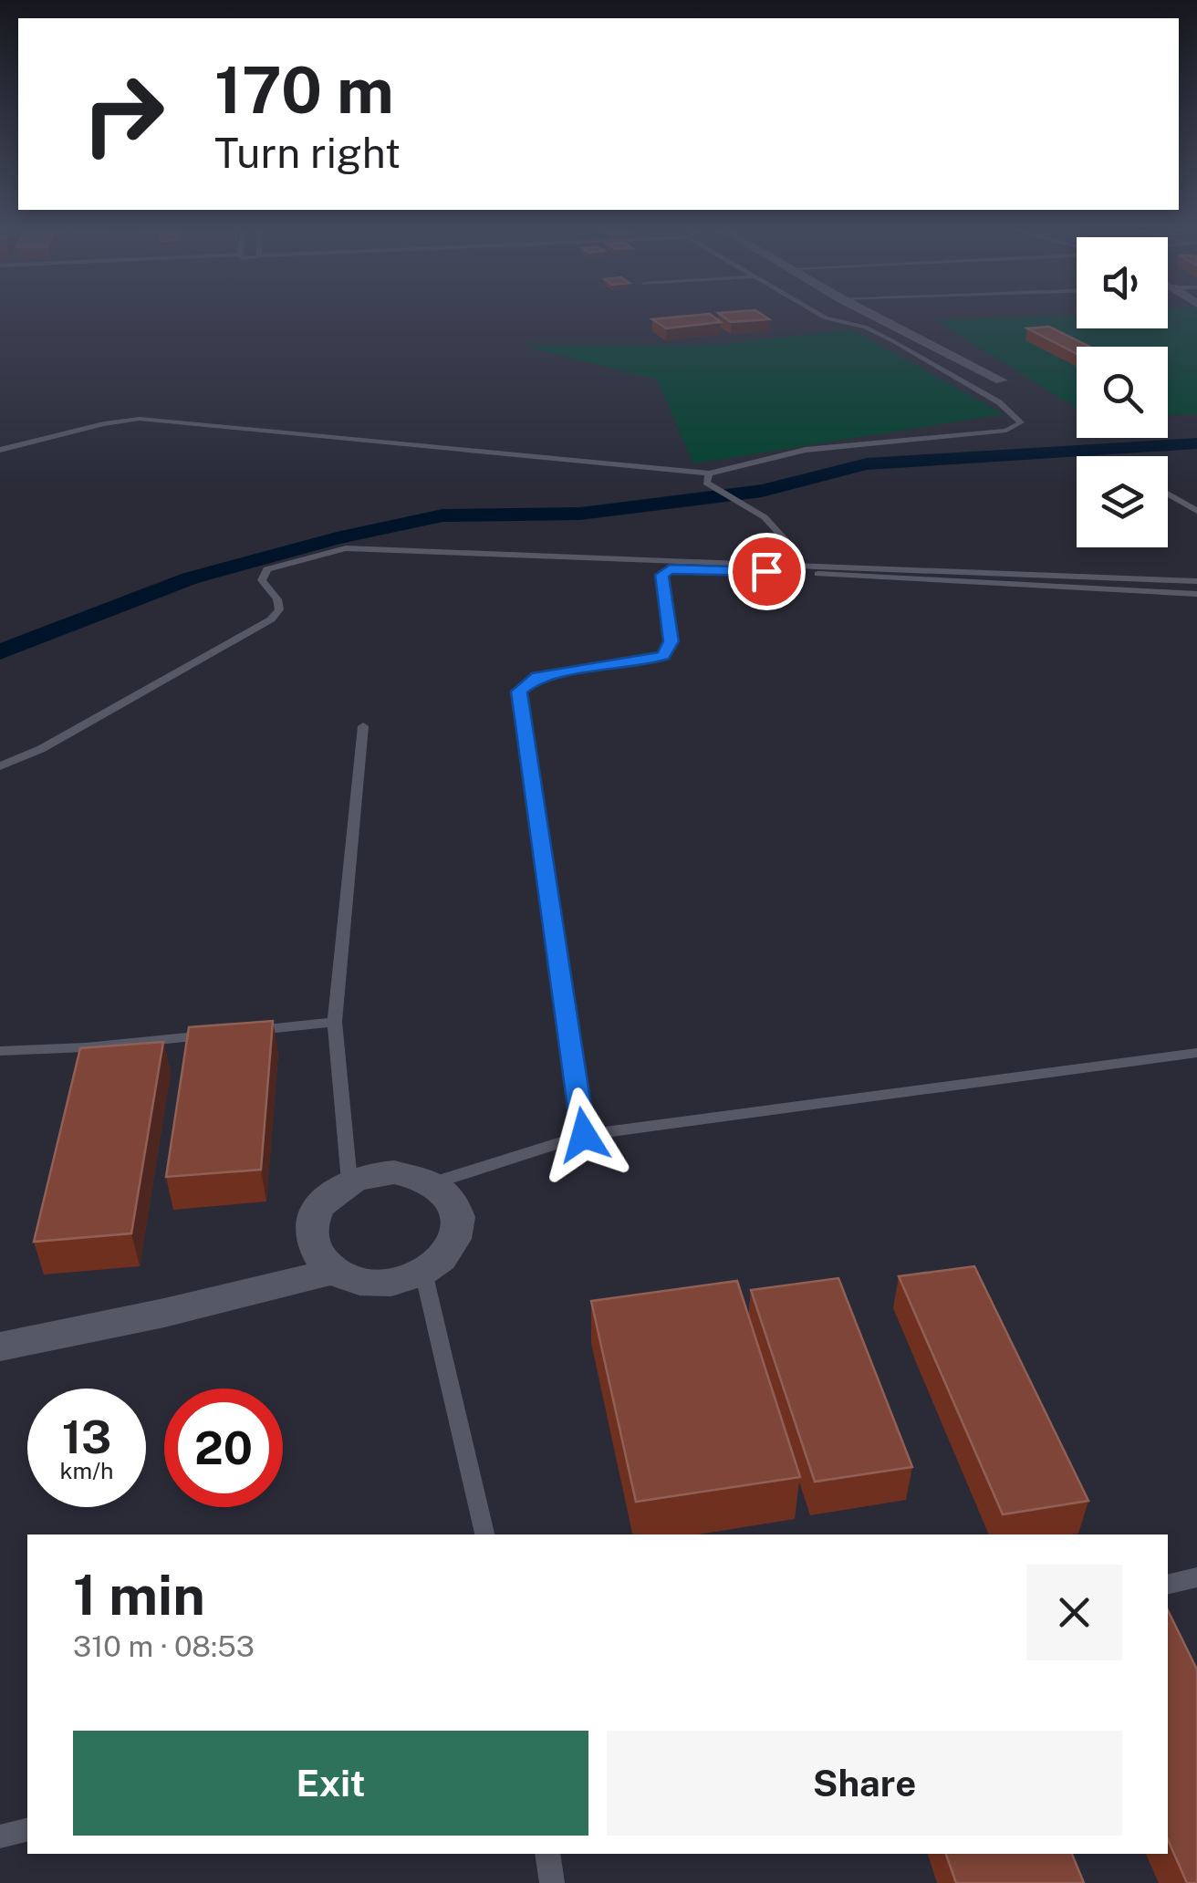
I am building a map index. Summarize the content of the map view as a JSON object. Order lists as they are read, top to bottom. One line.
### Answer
{"page":{"turn":["170 m","Turn right"],"speed":"13 km/h","limit":"20","heading":["1 min","310 m · 08:53"],"buttons":["Exit","Share"]}}
